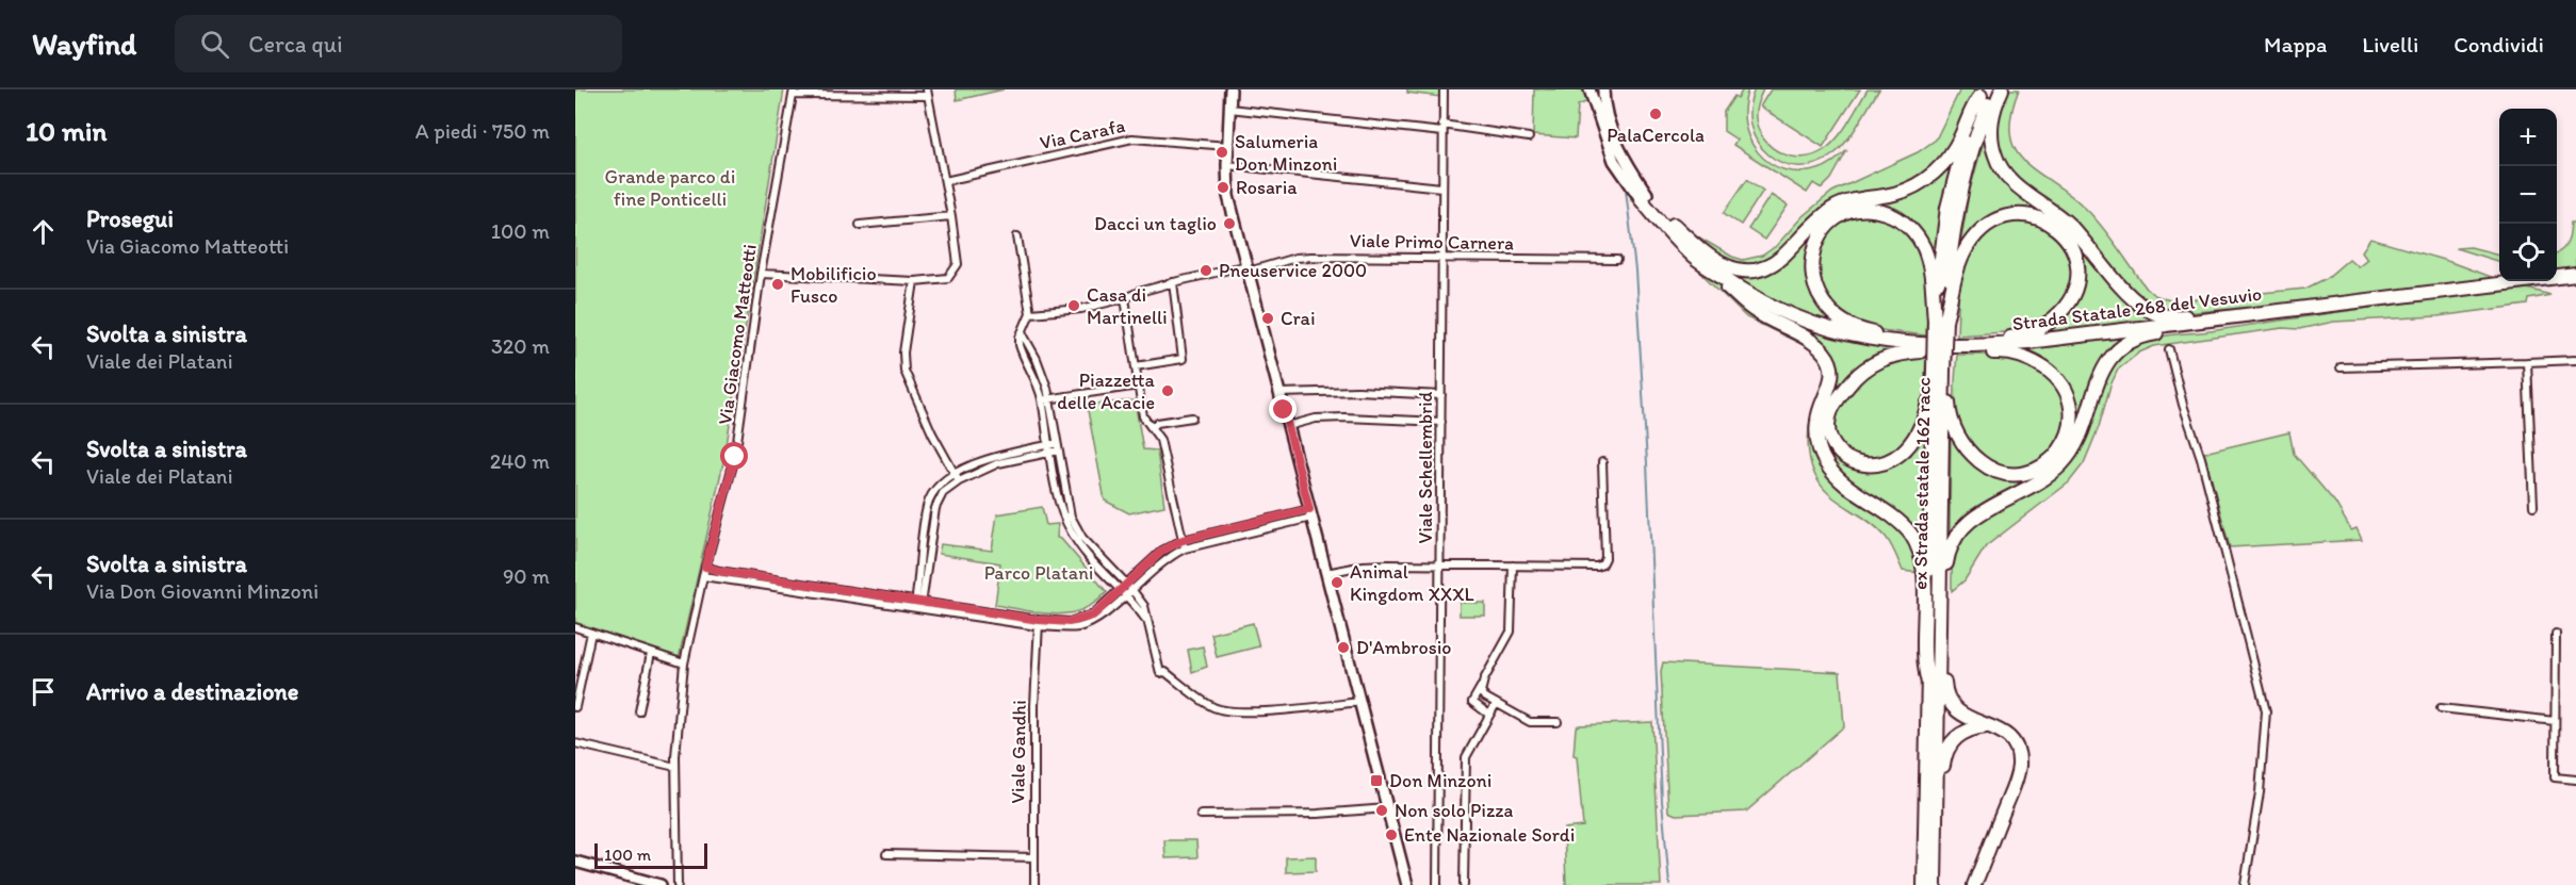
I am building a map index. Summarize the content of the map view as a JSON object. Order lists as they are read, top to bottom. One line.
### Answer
{"streets":{"highway":["Strada Statale 268 del Vesuvio","ex Strada statale 162 racc"],"street":["Via Carafa","Viale Primo Carnera","Via Giacomo Matteotti","Viale Schellembrid","Viale Gandhi"]},"crossings":[["Viale Primo Carnera","Viale Schellembrid"]],"parks":["Grande parco di fine Ponticelli","Parco Platani"],"places":{"other":["PalaCercola","Salumeria Don Minzoni","Rosaria","Dacci un taglio","Pneuservice 2000","Mobilificio Fusco","Casa di Martinelli","Crai","Piazzetta delle Acacie","Animal Kingdom XXXL","D'Ambrosio","Non solo Pizza","Ente Nazionale Sordi"],"transit":["Don Minzoni"]},"scale_bar":"100 m","page":{"header":"Wayfind","search":"Cerca qui","nav":["Mappa","Livelli","Condividi"],"heading":["10 min","A piedi · 750 m"],"map_buttons":["+","−"],"list":[["Prosegui","Via Giacomo Matteotti","100 m"],["Svolta a sinistra","Viale dei Platani","320 m"],["Svolta a sinistra","Viale dei Platani","240 m"],["Svolta a sinistra","Via Don Giovanni Minzoni","90 m"],"Arrivo a destinazione"],"scale":"100 m"}}
